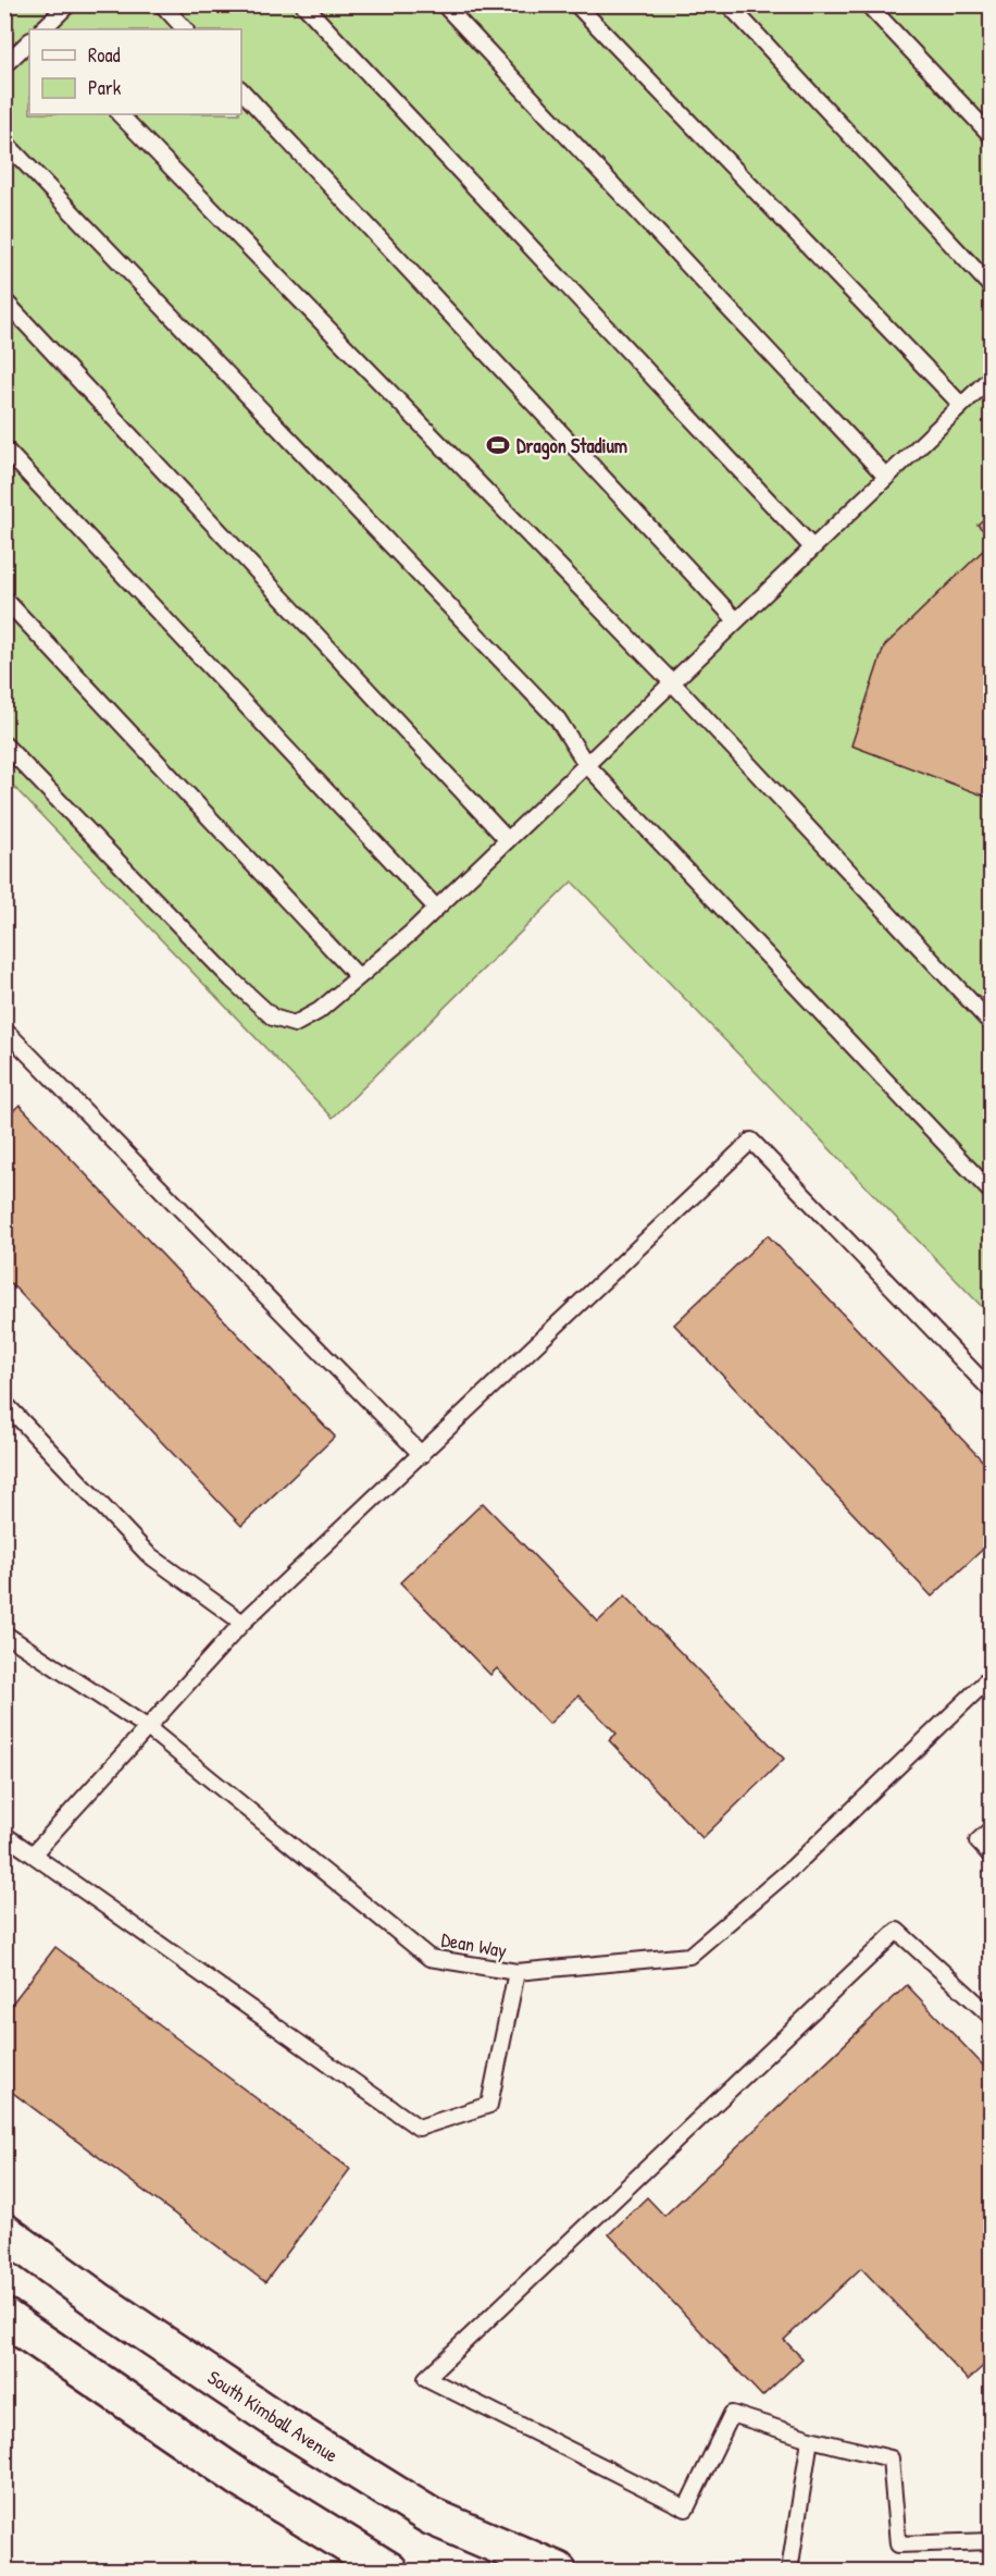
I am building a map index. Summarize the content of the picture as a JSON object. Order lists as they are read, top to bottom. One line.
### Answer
{"streets":{"main road":["South Kimball Avenue"],"lane":["Dean Way"]},"places":{"sports":["Dragon Stadium"]},"legend":["Road","Park"]}
